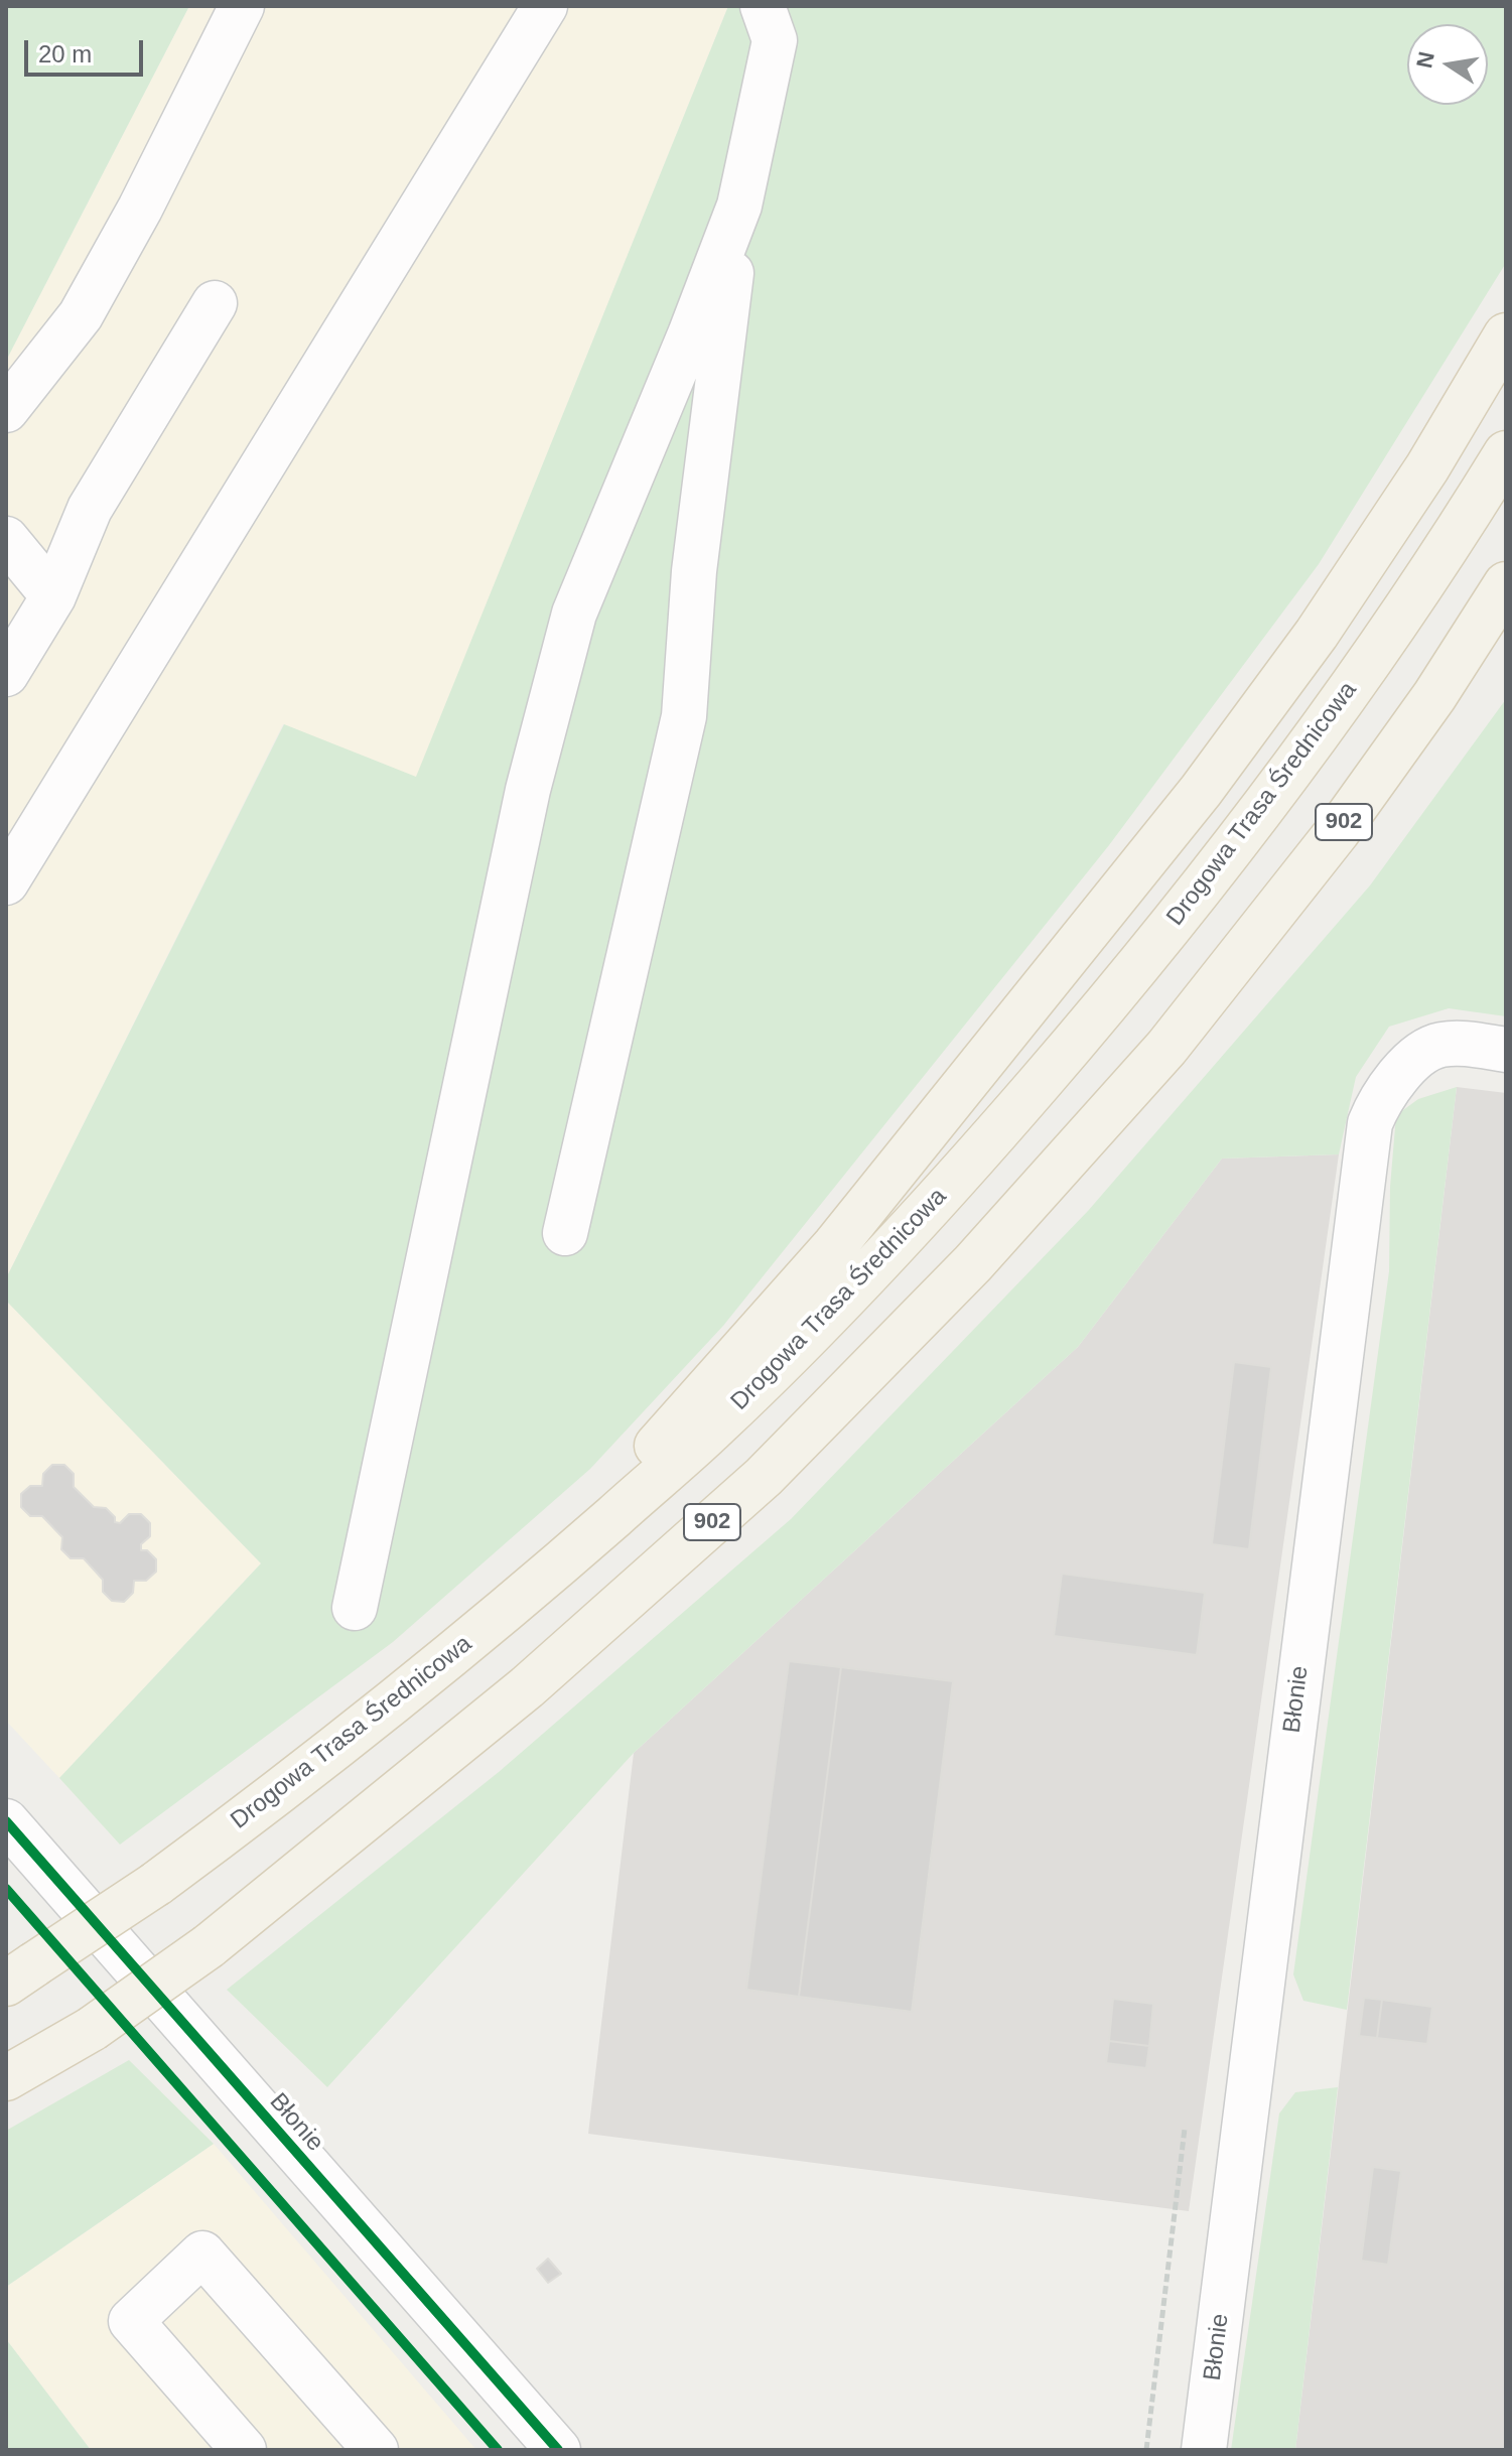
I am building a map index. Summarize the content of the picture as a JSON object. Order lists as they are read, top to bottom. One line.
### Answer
{"streets":{"main road":["Drogowa Trasa Średnicowa","902"],"street":["Błonie"]},"scale_bar":"20 m","north":"left"}
